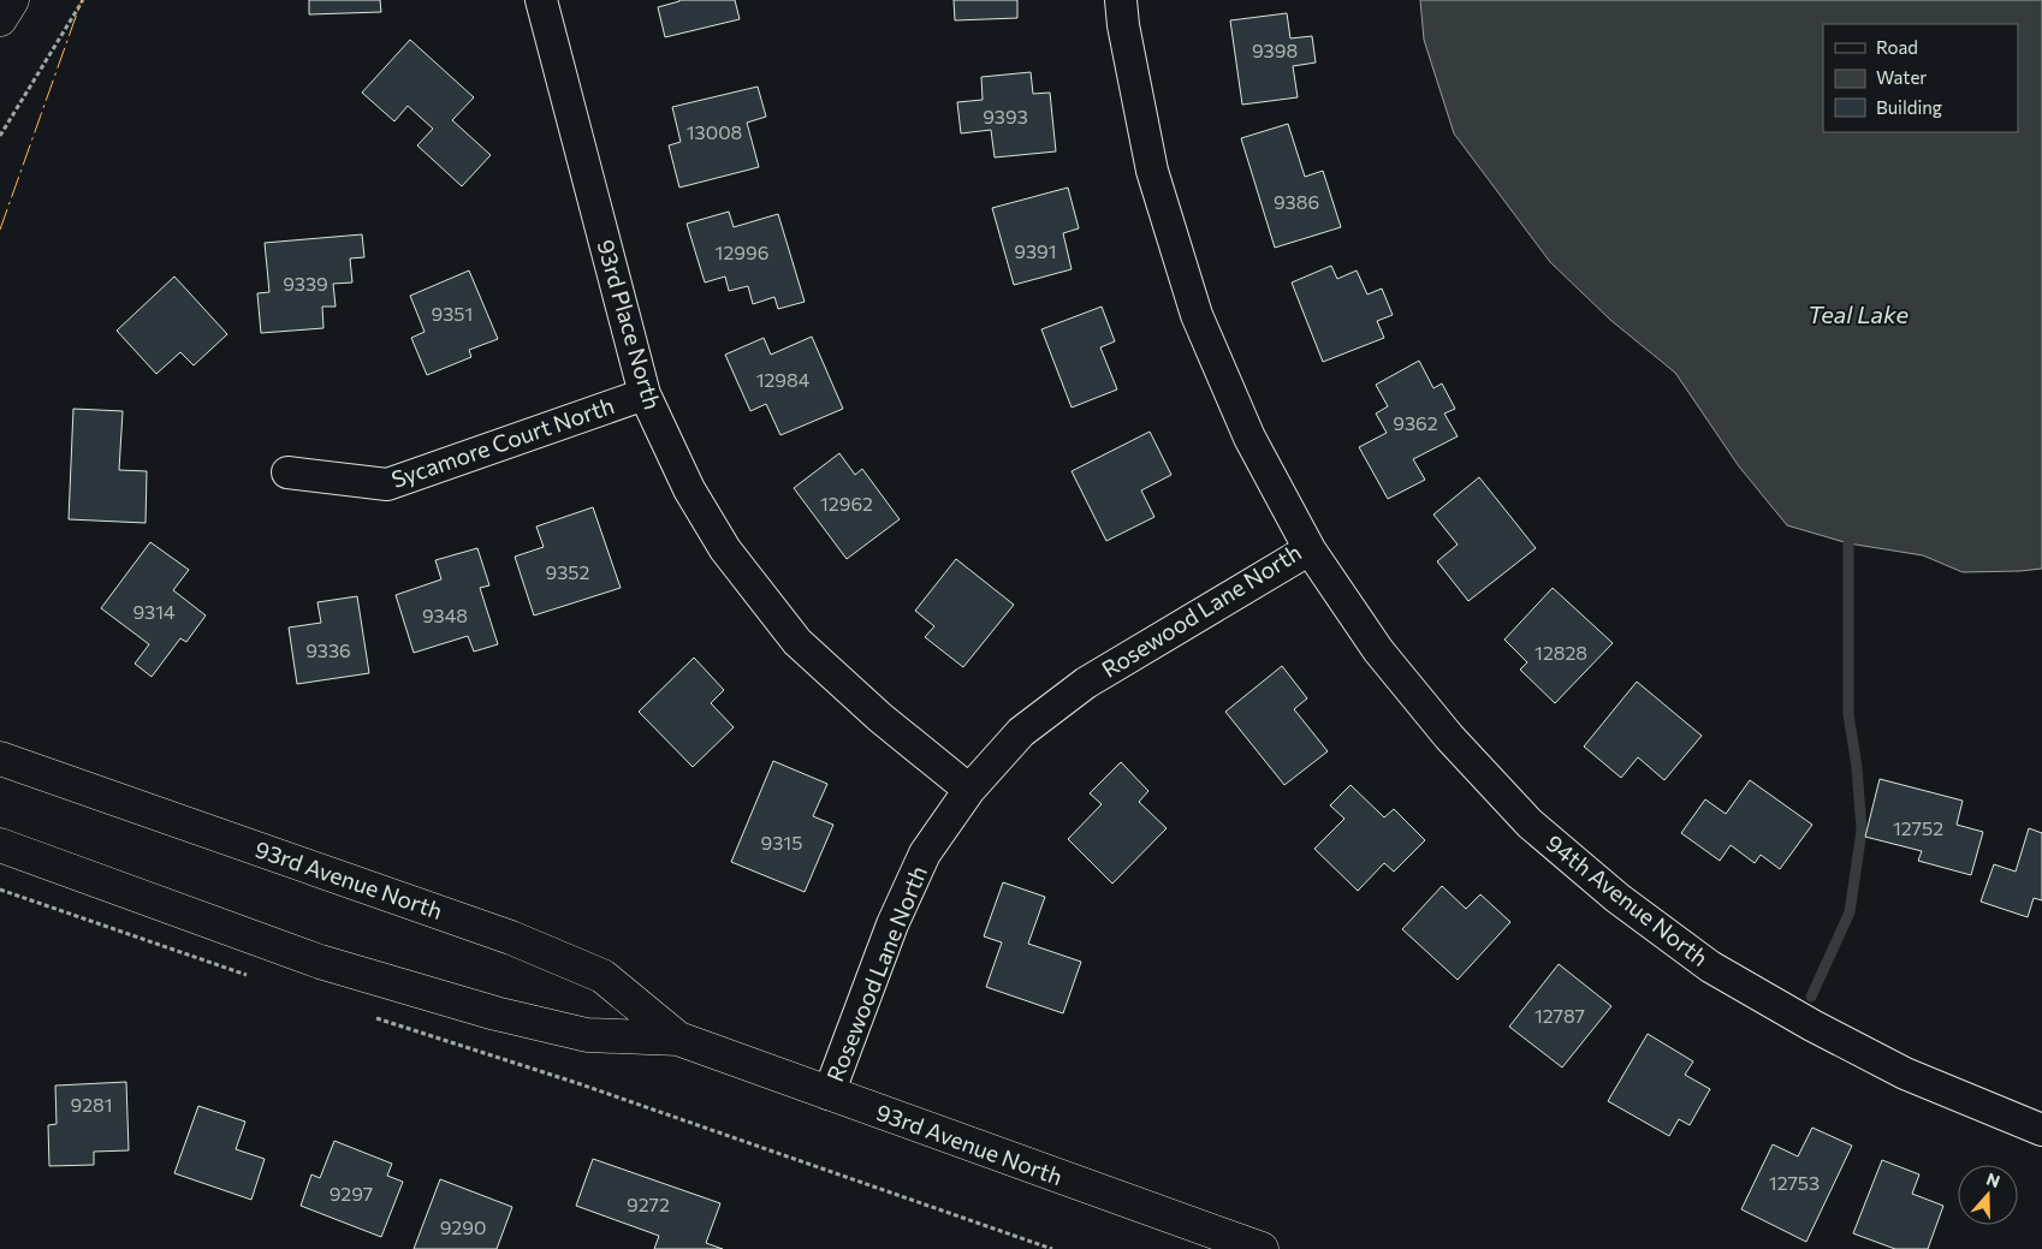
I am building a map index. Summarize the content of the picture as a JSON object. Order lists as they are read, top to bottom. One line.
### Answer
{"streets":{"street":["93rd Place North","Sycamore Court North","Rosewood Lane North","93rd Avenue North","94th Avenue North"]},"crossings":[["93rd Place North","Sycamore Court North"],["93rd Place North","Rosewood Lane North"],["Rosewood Lane North","93rd Avenue North"],["Rosewood Lane North","94th Avenue North"]],"water":["Teal Lake"],"house_numbers":["9398","9393","13008","9386","9391","12996","9339","9351","12984","9362","12962","9352","9314","9348","9336","12828","12752","9315","12787","9281","12753","9297","9272","9290"],"legend":["Road","Water","Building"],"north":"top"}
